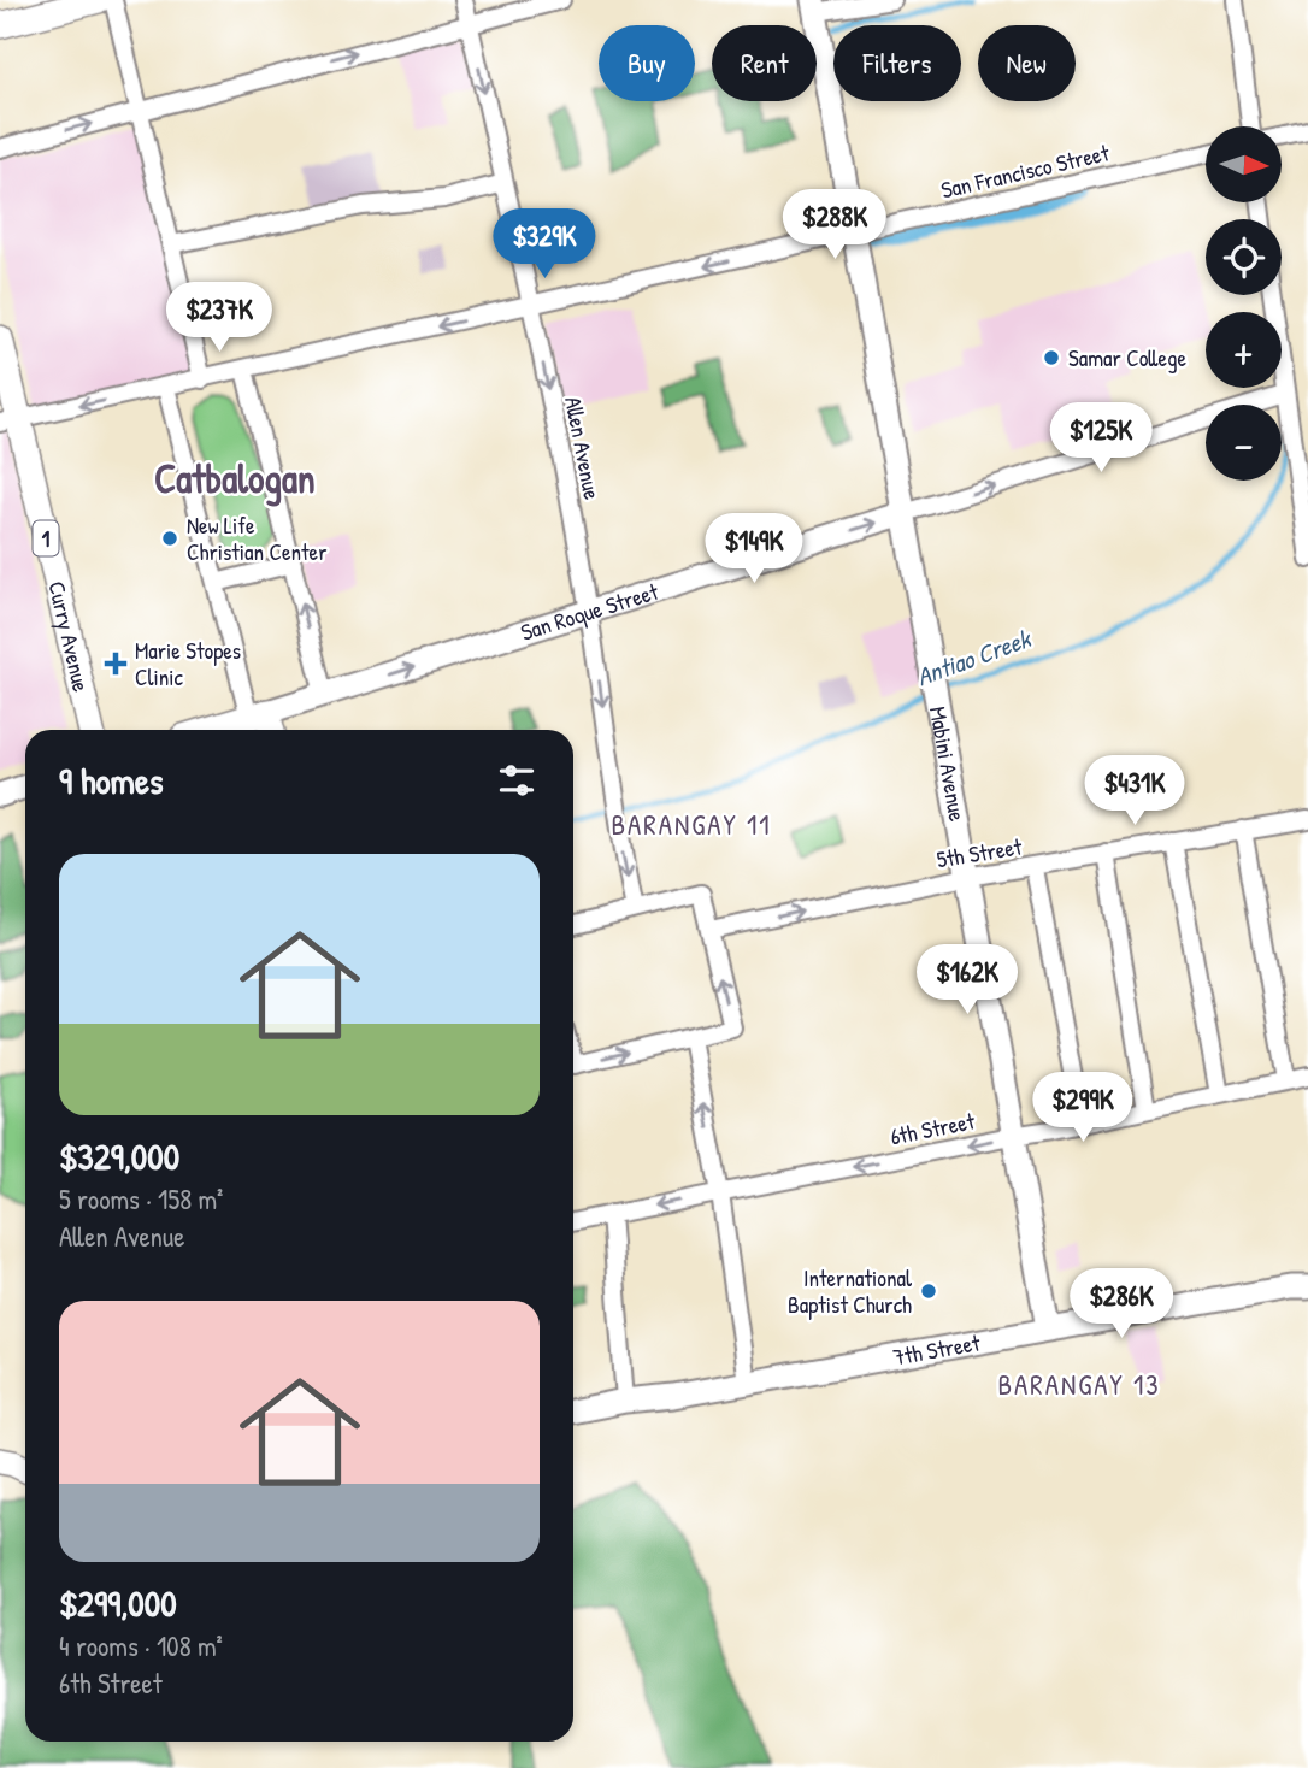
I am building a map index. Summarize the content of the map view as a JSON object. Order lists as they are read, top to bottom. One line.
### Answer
{"streets":{"main road":["1","San Roque Street","Curry Avenue"],"street":["San Francisco Street","Allen Avenue","Mabini Avenue","5th Street","6th Street","7th Street"]},"crossings":[["San Francisco Street","Allen Avenue"],["San Francisco Street","Curry Avenue"],["San Francisco Street","Mabini Avenue"],["Allen Avenue","San Roque Street"],["San Roque Street","Mabini Avenue"],["Mabini Avenue","5th Street"],["Mabini Avenue","6th Street"],["Mabini Avenue","7th Street"]],"one_way":["Allen Avenue","San Roque Street","5th Street","6th Street"],"districts":["Catbalogan","BARANGAY 11","BARANGAY 13"],"water":["Antiao Creek"],"places":{"other":["Samar College","New Life Christian Center","International Baptist Church"],"health":["Marie Stopes Clinic"]},"north":"right","page":{"chip":["Buy","Rent","Filters","New"],"map_buttons":["+","−"],"price":["$288K","$329K","$237K","$125K","$149K","$431K","$162K","$299K","$286K"],"heading":"9 homes","list":[{"name":"$329,000","note":"5 rooms · 158 m² · Allen Avenue"},{"name":"$299,000","note":"4 rooms · 108 m² · 6th Street"}]}}
